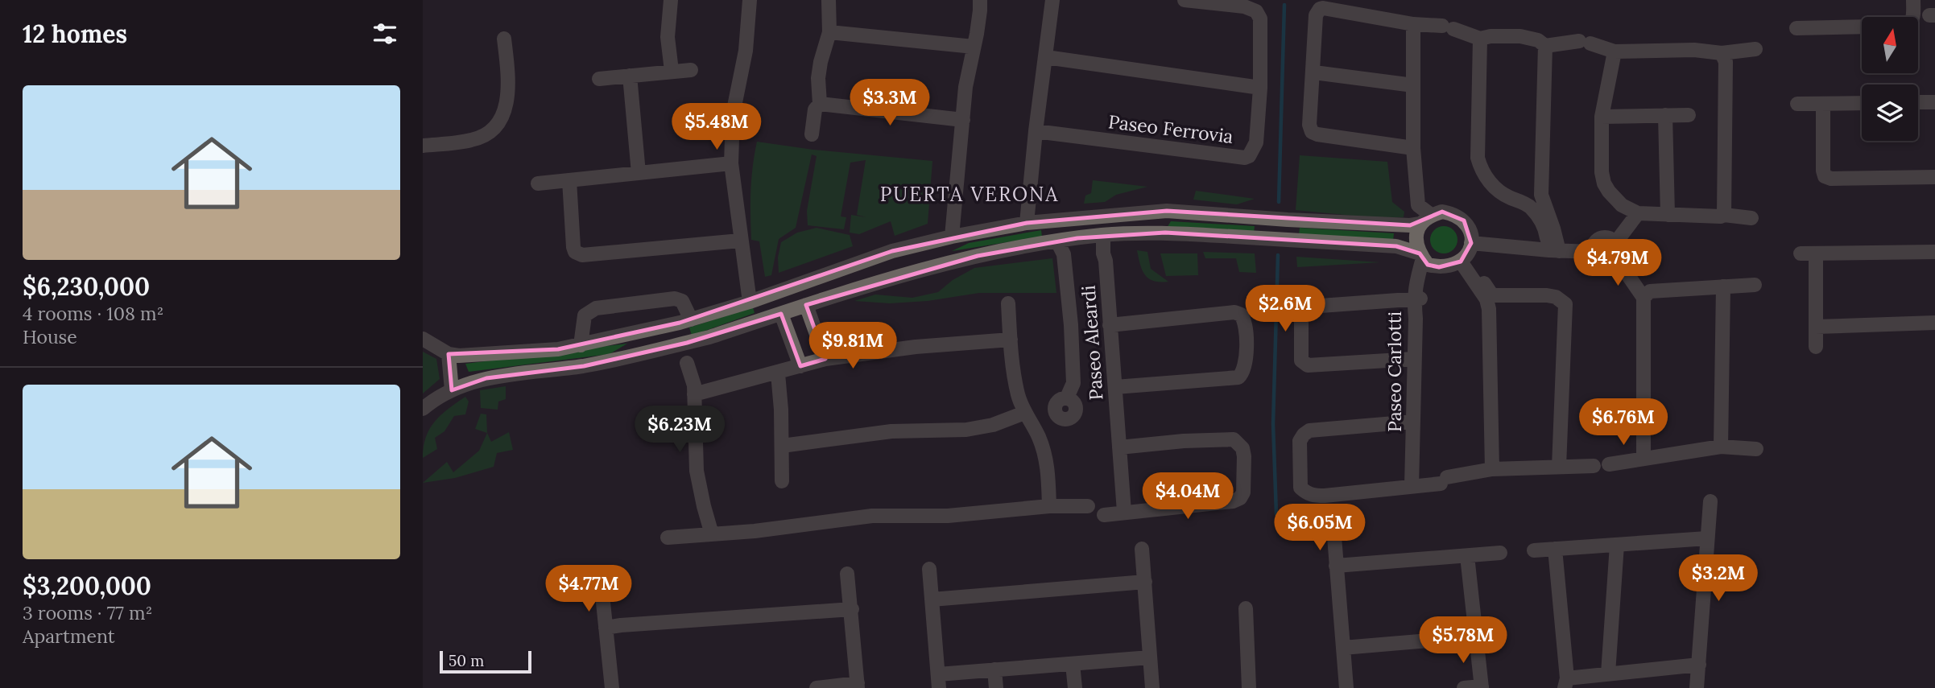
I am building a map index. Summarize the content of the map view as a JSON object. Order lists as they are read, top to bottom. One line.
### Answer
{"streets":{"street":["Paseo Ferrovia","Paseo Aleardi","Paseo Carlotti"]},"districts":["PUERTA VERONA"],"scale_bar":"50 m","north":"top","page":{"heading":"12 homes","list":[{"name":"$6,230,000","note":"4 rooms · 108 m² · House"},{"name":"$3,200,000","note":"3 rooms · 77 m² · Apartment"}],"price":["$3.3M","$5.48M","$4.79M","$2.6M","$9.81M","$6.76M","$6.23M","$4.04M","$6.05M","$3.2M","$4.77M","$5.78M"],"scale":"50 m"}}
